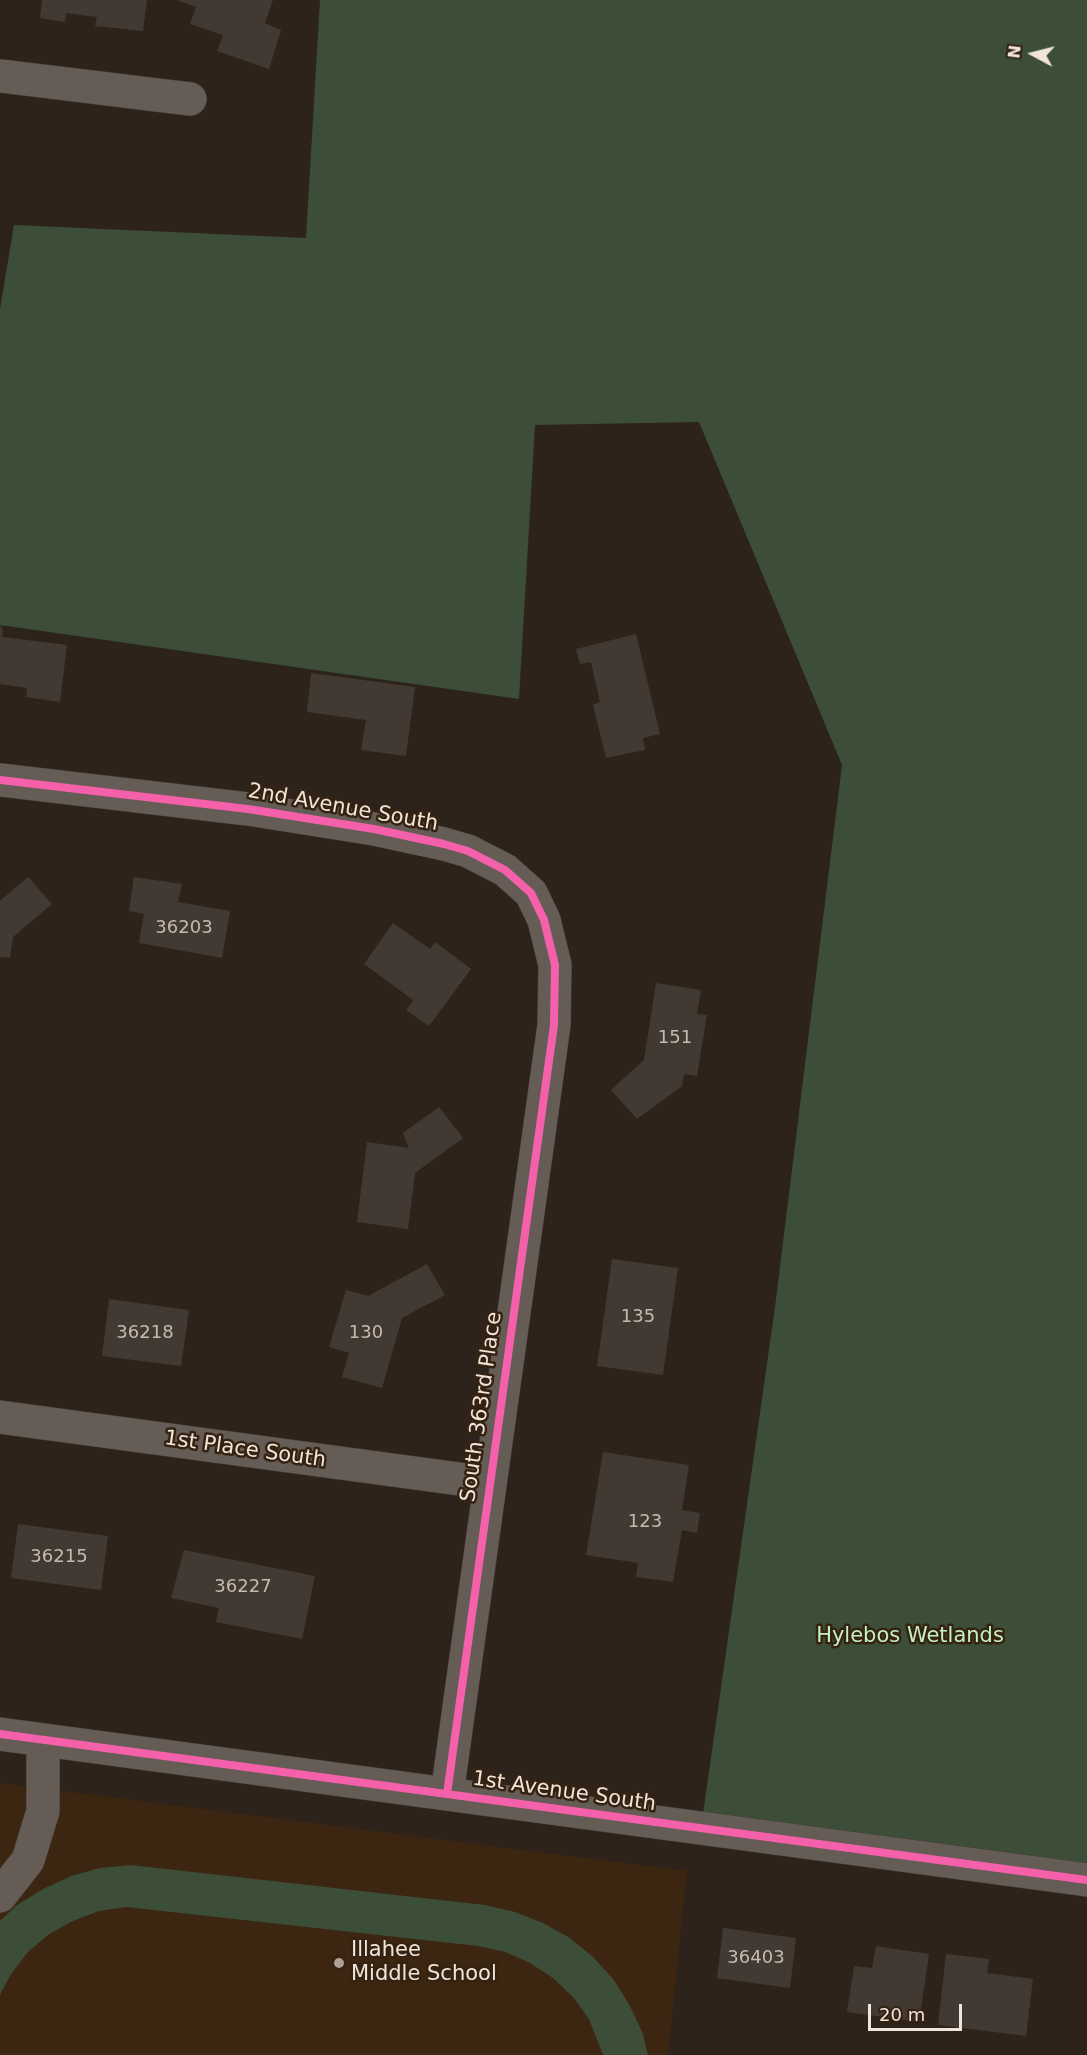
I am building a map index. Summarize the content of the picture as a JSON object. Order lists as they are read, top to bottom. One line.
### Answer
{"streets":{"street":["2nd Avenue South","South 363rd Place","1st Place South","1st Avenue South"]},"crossings":[["2nd Avenue South","South 363rd Place"],["South 363rd Place","1st Place South"],["South 363rd Place","1st Avenue South"]],"parks":["Hylebos Wetlands"],"places":["Illahee Middle School"],"house_numbers":["36203","151","135","36218","130","123","36215","36227","36403"],"scale_bar":"20 m","north":"left"}
